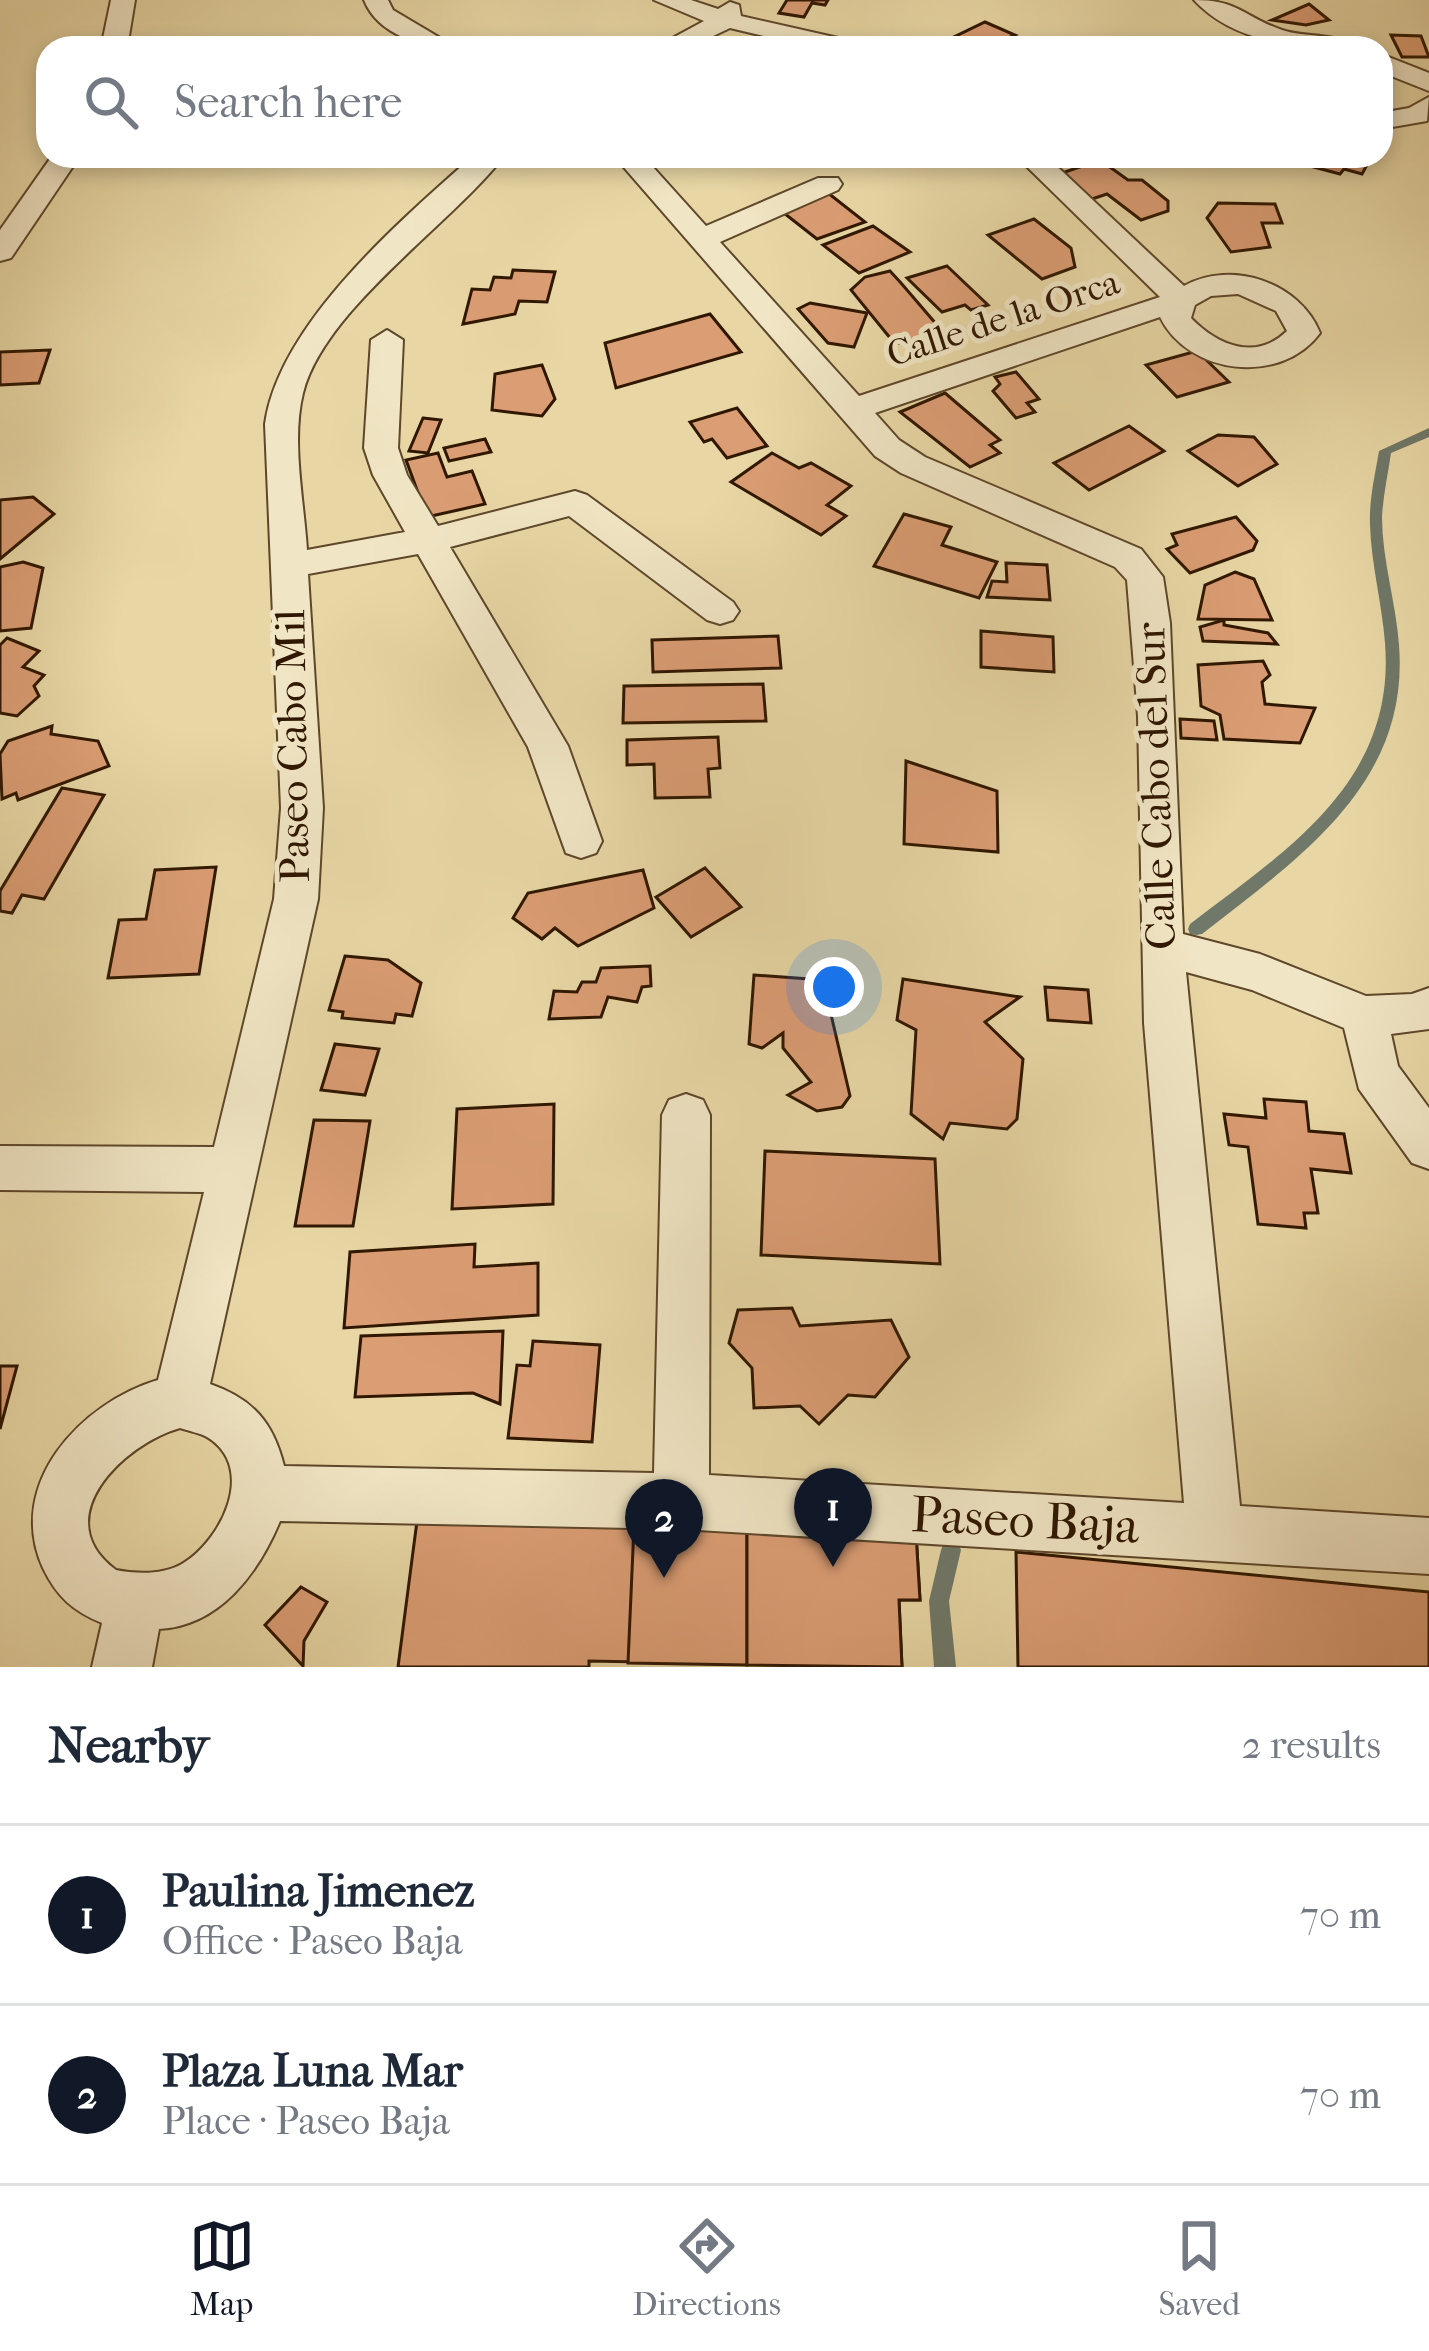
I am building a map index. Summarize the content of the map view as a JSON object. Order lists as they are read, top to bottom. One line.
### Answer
{"streets":{"street":["Calle de la Orca","Paseo Cabo Mil","Calle Cabo del Sur","Paseo Baja"]},"crossings":[["Calle de la Orca","Calle Cabo del Sur"],["Paseo Cabo Mil","Paseo Baja"],["Calle Cabo del Sur","Paseo Baja"]],"page":{"search":"Search here","pins":["1","2"],"heading":["Nearby","2 results"],"list":[{"mark":"1","name":"Paulina Jimenez","note":"Office · Paseo Baja","value":"70 m"},{"mark":"2","name":"Plaza Luna Mar","note":"Place · Paseo Baja","value":"70 m"}],"nav":["Map","Directions","Saved"]}}
